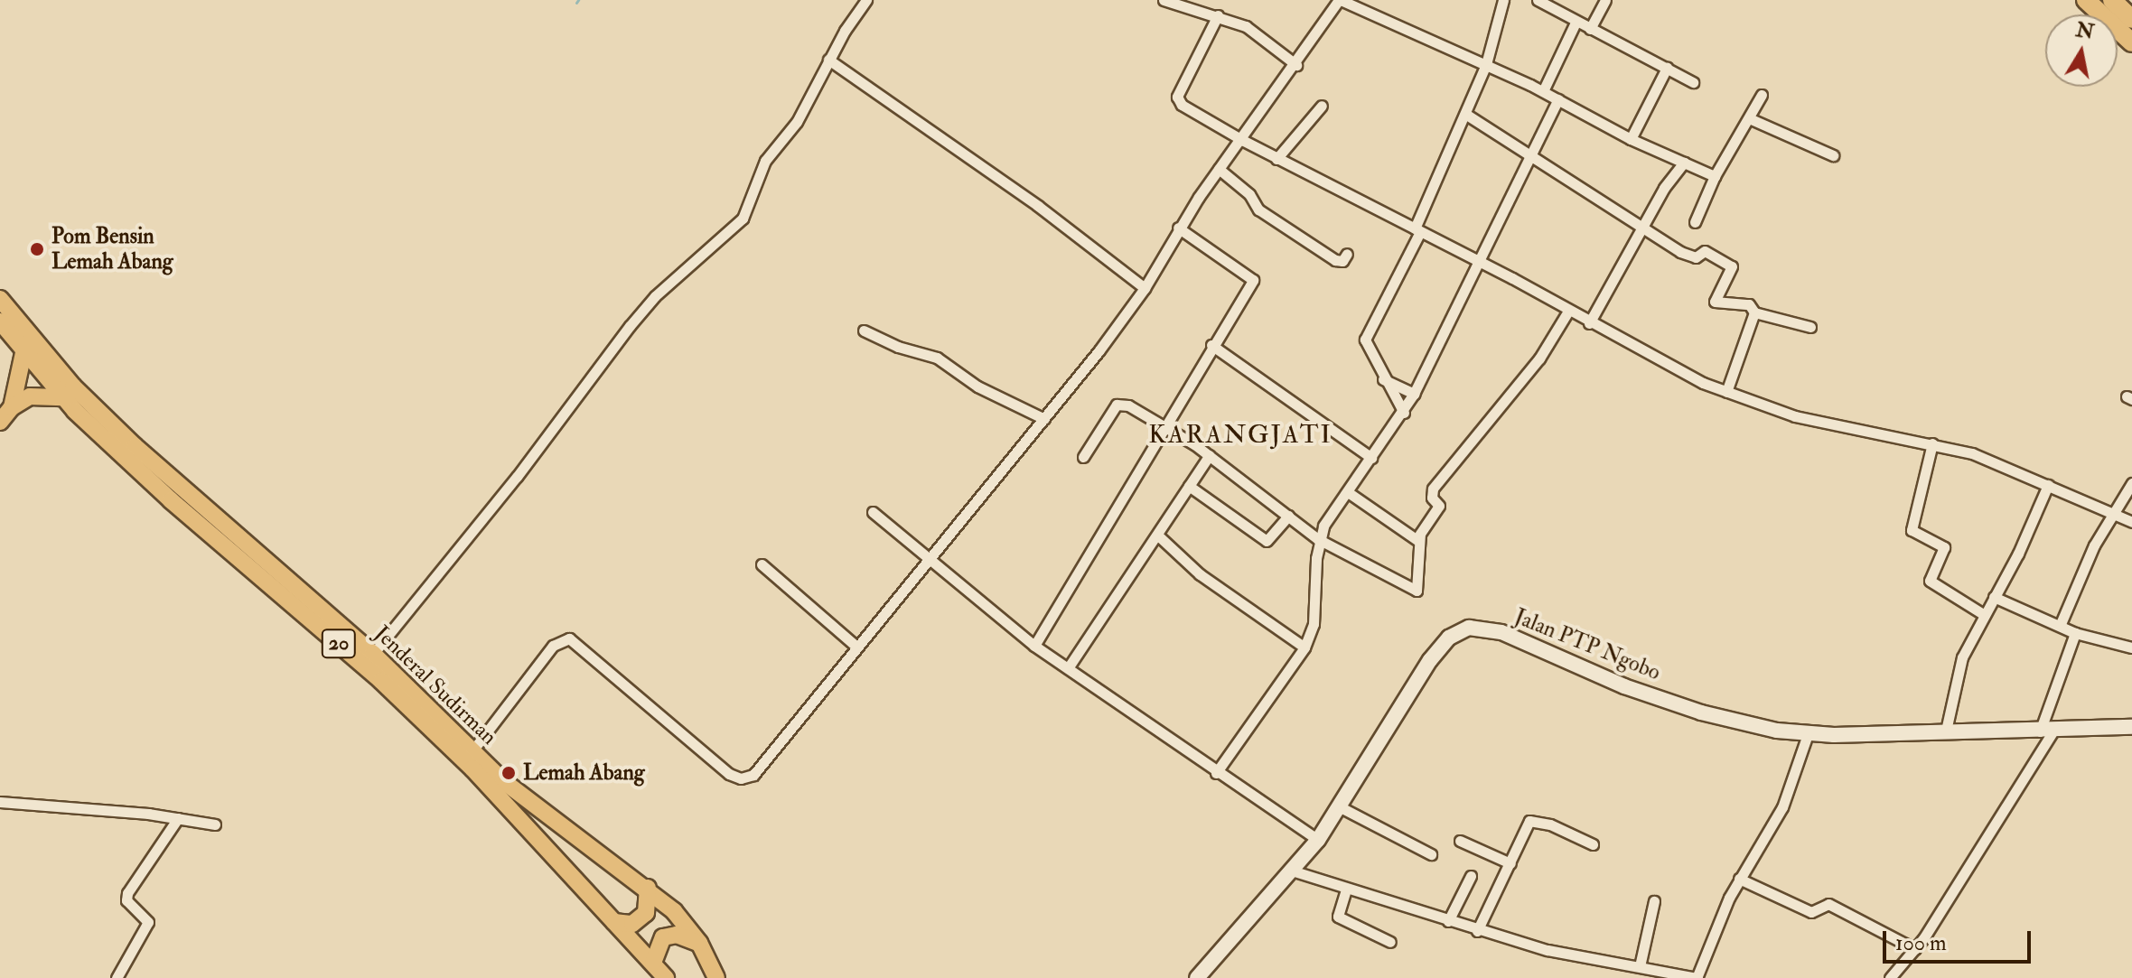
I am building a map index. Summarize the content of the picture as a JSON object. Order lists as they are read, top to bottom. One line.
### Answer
{"streets":{"main road":["20","Jalan PTP Ngobo","Jenderal Sudirman"]},"districts":["KARANGJATI"],"places":["Pom Bensin Lemah Abang","Lemah Abang"],"scale_bar":"100 m","north":"top"}
